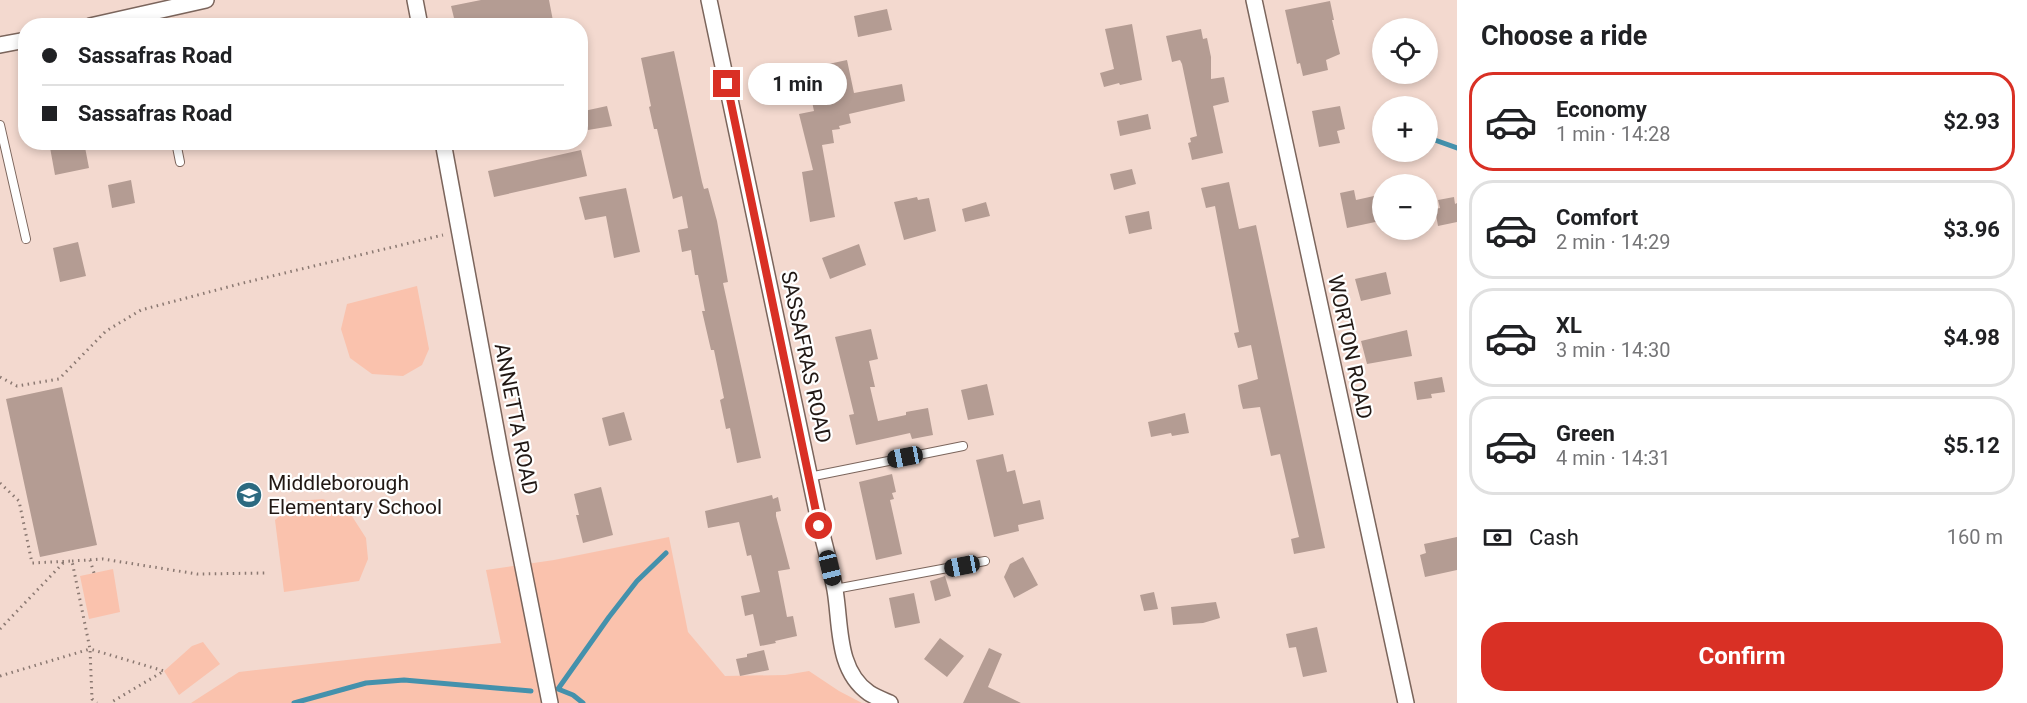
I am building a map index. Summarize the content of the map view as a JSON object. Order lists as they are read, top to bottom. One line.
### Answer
{"streets":{"street":["WORTON ROAD","SASSAFRAS ROAD","ANNETTA ROAD"]},"places":{"school or university":["Middleborough Elementary School"]},"page":{"heading":"Choose a ride","map_buttons":["+","−"],"banner":["Sassafras Road","Sassafras Road"],"bubble":"1 min","list":[{"name":"Economy","note":"1 min · 14:28","value":"$2.93"},{"name":"Comfort","note":"2 min · 14:29","value":"$3.96"},{"name":"XL","note":"3 min · 14:30","value":"$4.98"},{"name":"Green","note":"4 min · 14:31","value":"$5.12"}],"pay":["Cash","160 m"],"buttons":"Confirm"}}
